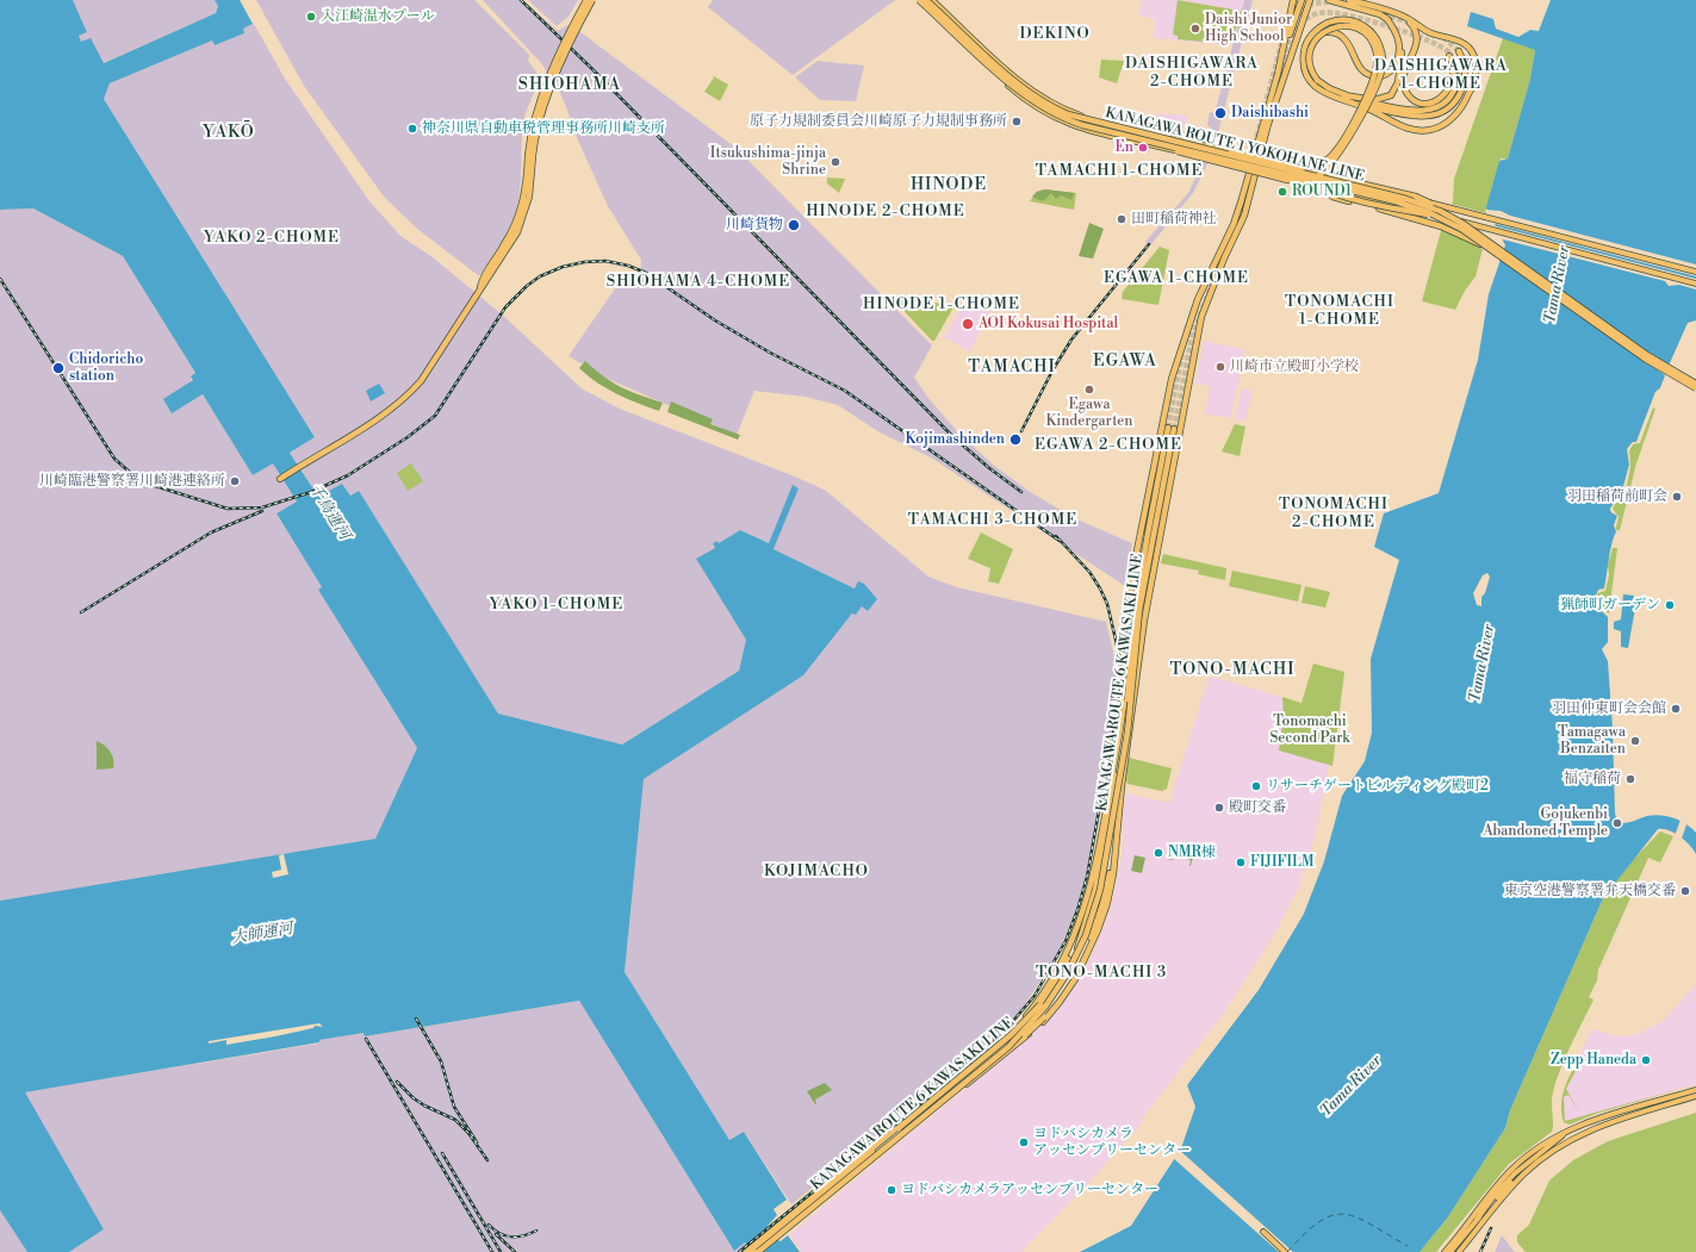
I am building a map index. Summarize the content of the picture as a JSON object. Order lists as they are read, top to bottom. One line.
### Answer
{"streets":{"highway":["KANAGAWA ROUTE 1 YOKOHANE LINE","KANAGAWA ROUTE 6 KAWASAKI LINE"]},"districts":["DEKINO","DAISHIGAWARA 2-CHOME","DAISHIGAWARA 1-CHOME","SHIOHAMA","YAKŌ","TAMACHI 1-CHOME","HINODE","HINODE 2-CHOME","YAKO 2-CHOME","EGAWA 1-CHOME","SHIOHAMA 4-CHOME","TONOMACHI 1-CHOME","HINODE 1-CHOME","EGAWA","TAMACHI","EGAWA 2-CHOME","TONOMACHI 2-CHOME","TAMACHI 3-CHOME","YAKO 1-CHOME","TONO-MACHI","KOJIMACHO","TONO-MACHI 3"],"water":["Tama River","千鳥運河","大師運河"],"parks":["Tonomachi Second Park"],"places":["入江崎温水プール","Daishi Junior High School","Daishibashi","原子力規制委員会川崎原子力規制事務所","神奈川県自動車税管理事務所川崎支所","En","Itsukushima-jinja Shrine","ROUND1","田町稲荷神社","川崎貨物","AOI Kokusai Hospital","川崎市立殿町小学校","Chidoricho station","Egawa Kindergarten","Kojimashinden","川崎臨港警察署川崎港連絡所","羽田稲荷前町会","猟師町ガーデン","羽田仲東町会会館","Tamagawa Benzaiten","福守稲荷","リサーチゲートビルディング殿町2","殿町交番","Gojukenbi Abandoned Temple","NMR棟","FIJIFILM","東京空港警察署弁天橋交番","Zepp Haneda","ヨドバシカメラ アッセンブリーセンター","ヨドバシカメラアッセンブリーセンター"]}
